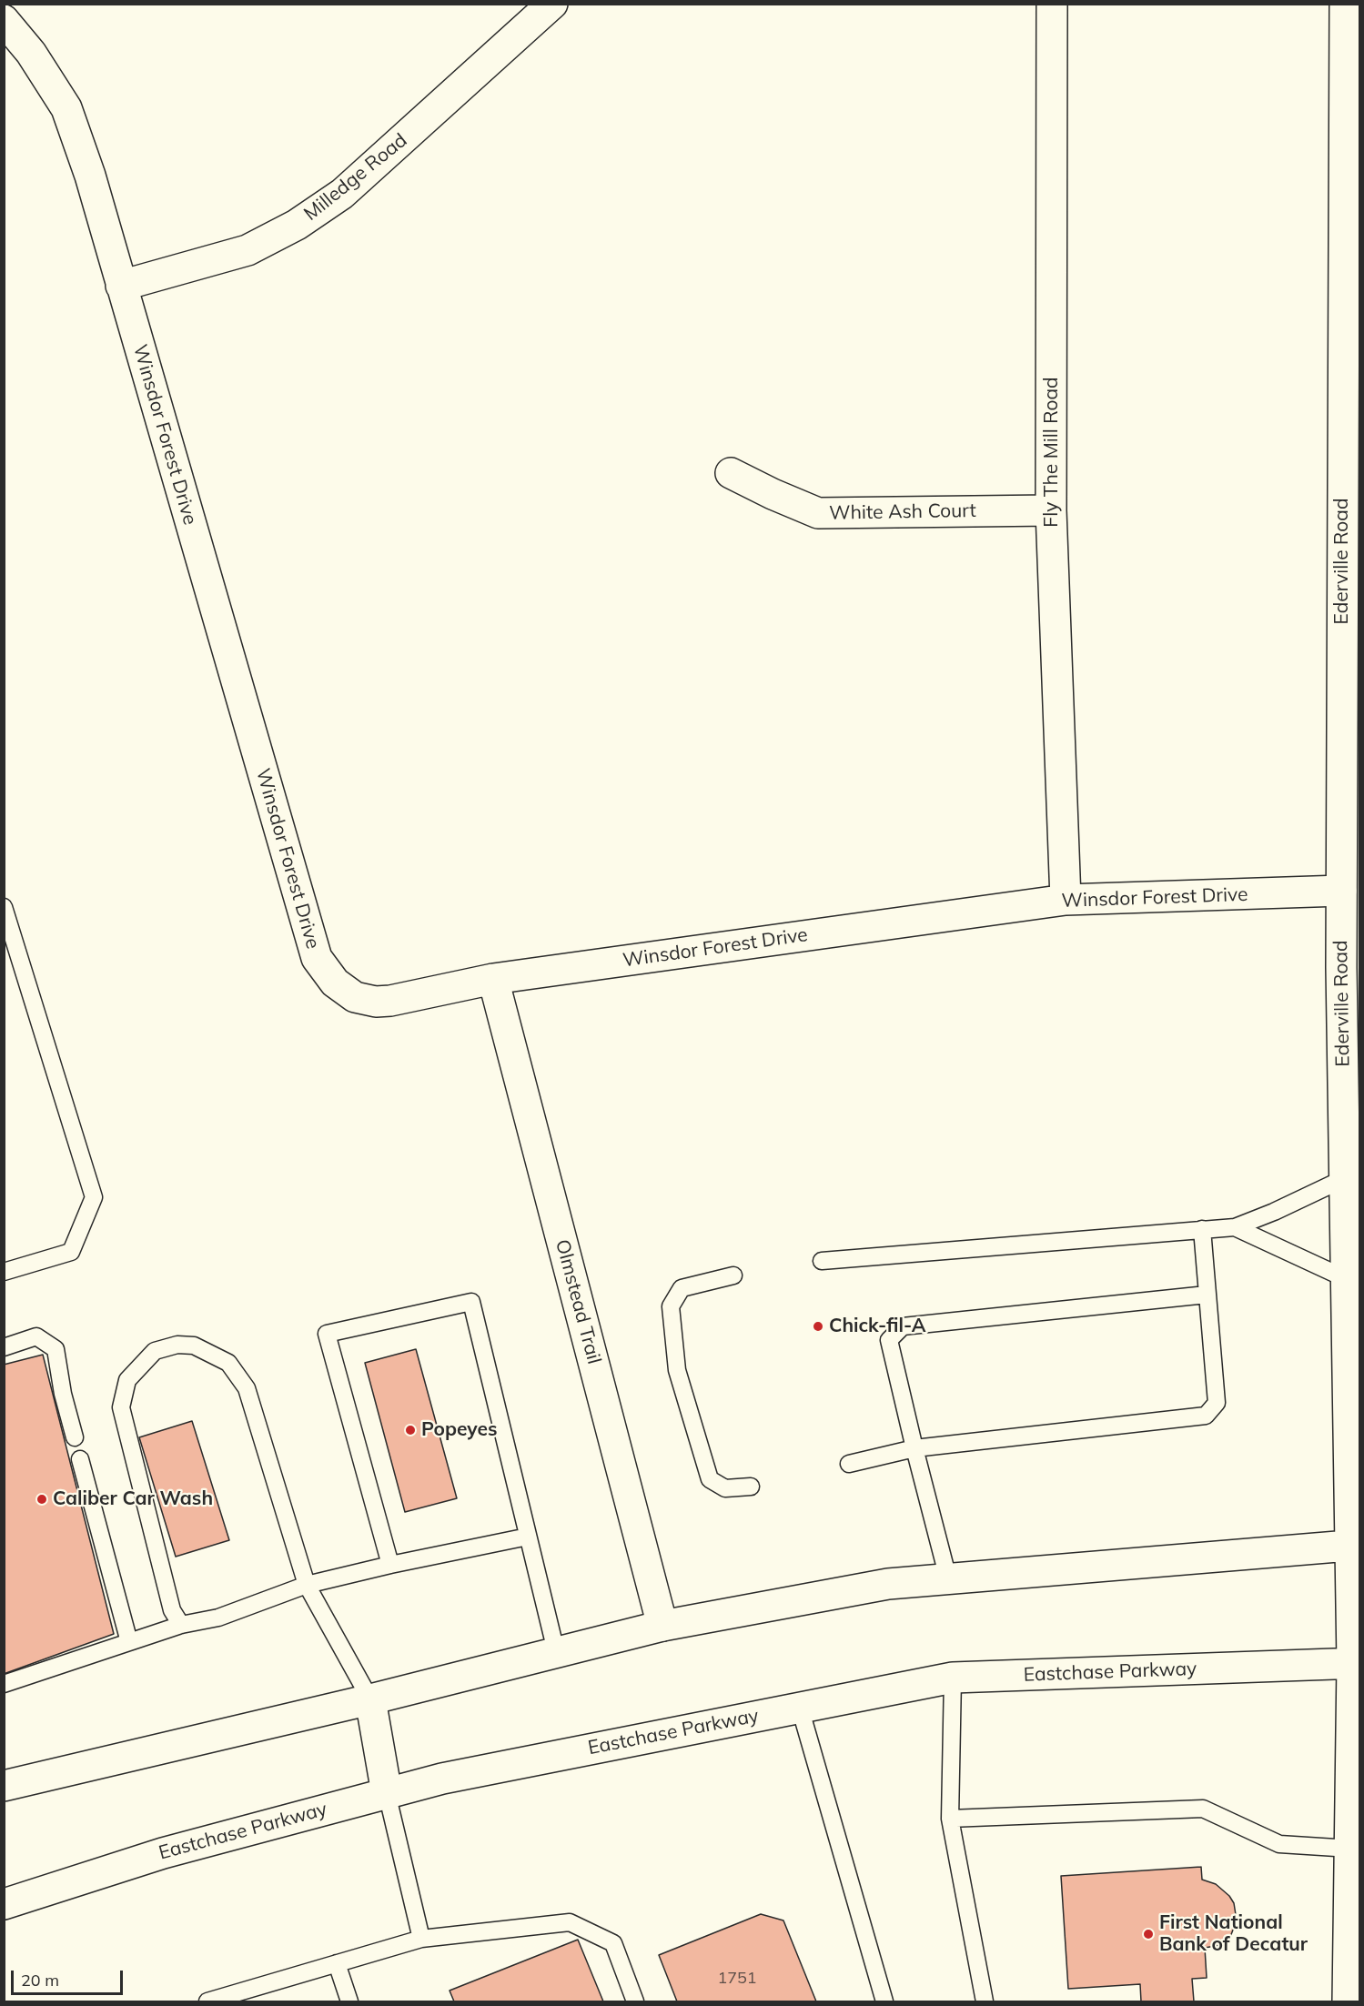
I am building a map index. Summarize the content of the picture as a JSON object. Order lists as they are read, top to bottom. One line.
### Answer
{"streets":{"street":["Milledge Road","Winsdor Forest Drive","Fly The Mill Road","White Ash Court","Ederville Road","Olmstead Trail","Eastchase Parkway"]},"crossings":[["Milledge Road","Winsdor Forest Drive"],["Winsdor Forest Drive","Fly The Mill Road"],["Winsdor Forest Drive","Ederville Road"],["Winsdor Forest Drive","Olmstead Trail"],["Fly The Mill Road","White Ash Court"],["Ederville Road","Eastchase Parkway"]],"places":["Chick-fil-A","Popeyes","Caliber Car Wash","First National Bank of Decatur"],"house_numbers":["1751"],"scale_bar":"20 m"}
